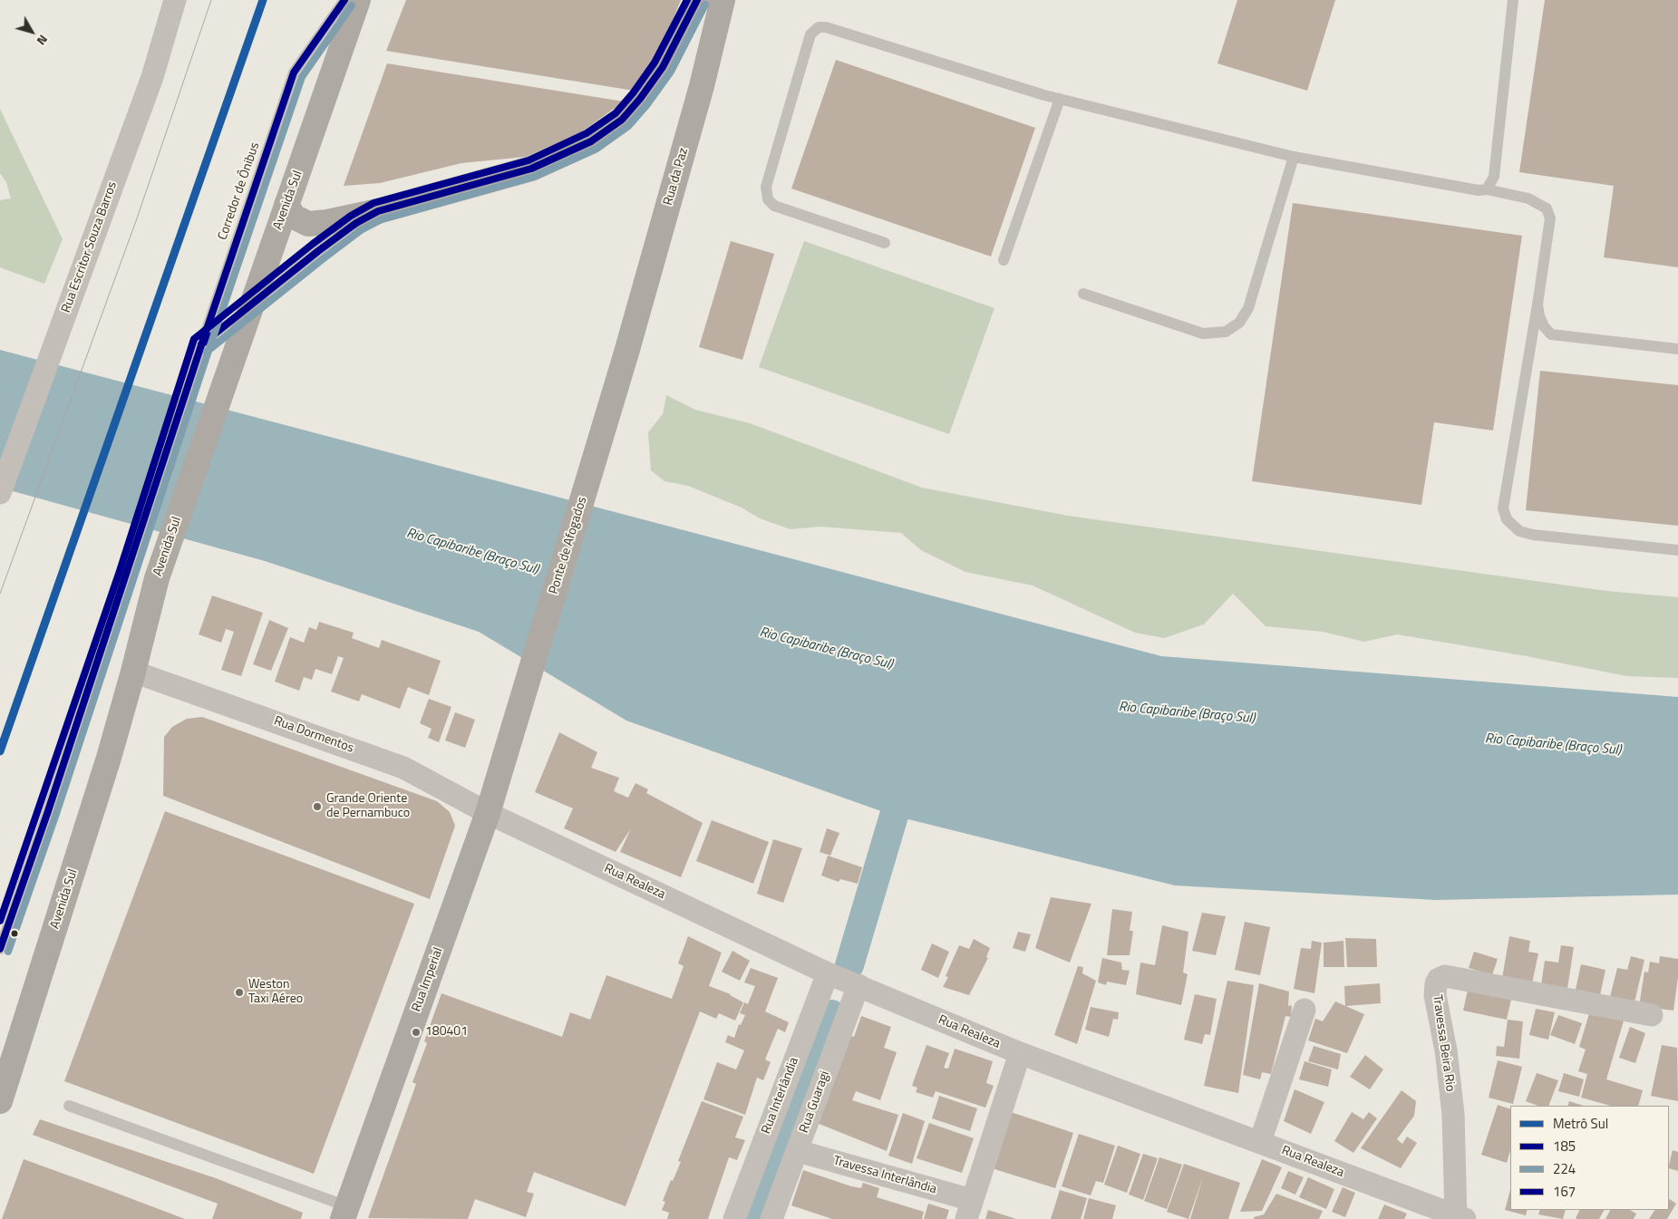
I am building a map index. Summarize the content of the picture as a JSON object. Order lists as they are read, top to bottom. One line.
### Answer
{"streets":{"highway":["Rua da Paz","Avenida Sul","Ponte de Afogados","Rua Imperial"],"street":["Rua Escritor Souza Barros","Rua Dormentos","Rua Realeza","Travessa Beira Rio","Rua Interlândia","Rua Guaragi","Travessa Interlândia"],"lane":["Corredor de Ônibus"]},"crossings":[["Rua da Paz","Ponte de Afogados"],["Avenida Sul","Rua Dormentos"],["Ponte de Afogados","Rua Imperial"],["Rua Dormentos","Rua Realeza"],["Rua Dormentos","Rua Imperial"],["Rua Realeza","Rua Imperial"],["Rua Realeza","Travessa Beira Rio"],["Rua Realeza","Rua Interlândia"],["Rua Realeza","Rua Guaragi"],["Rua Guaragi","Travessa Interlândia"]],"water":["Rio Capibaribe (Braço Sul)"],"places":["Grande Oriente de Pernambuco","Weston Taxi Aéreo","180401"],"lines":["metro line Sul","transit line 185","transit line 167","transit line 224"],"legend":["Metrô Sul","185","224","167"],"north":"bottom right"}
